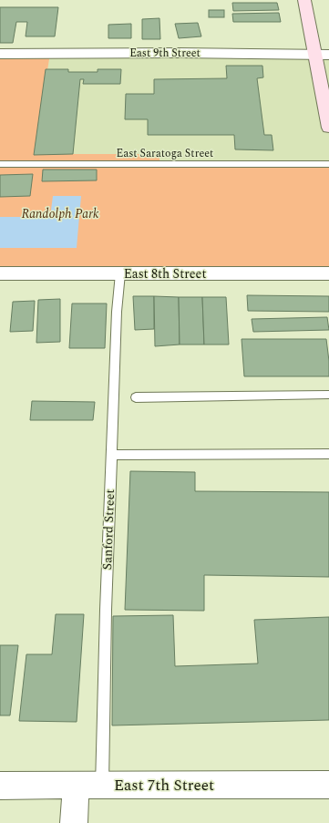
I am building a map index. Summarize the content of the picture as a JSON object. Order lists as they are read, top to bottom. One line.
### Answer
{"streets":{"street":["East 9th Street","East 8th Street","East 7th Street"],"lane":["East Saratoga Street","Sanford Street"]},"crossings":[["East 8th Street","Sanford Street"],["Sanford Street","East 7th Street"]],"parks":["Randolph Park"]}
